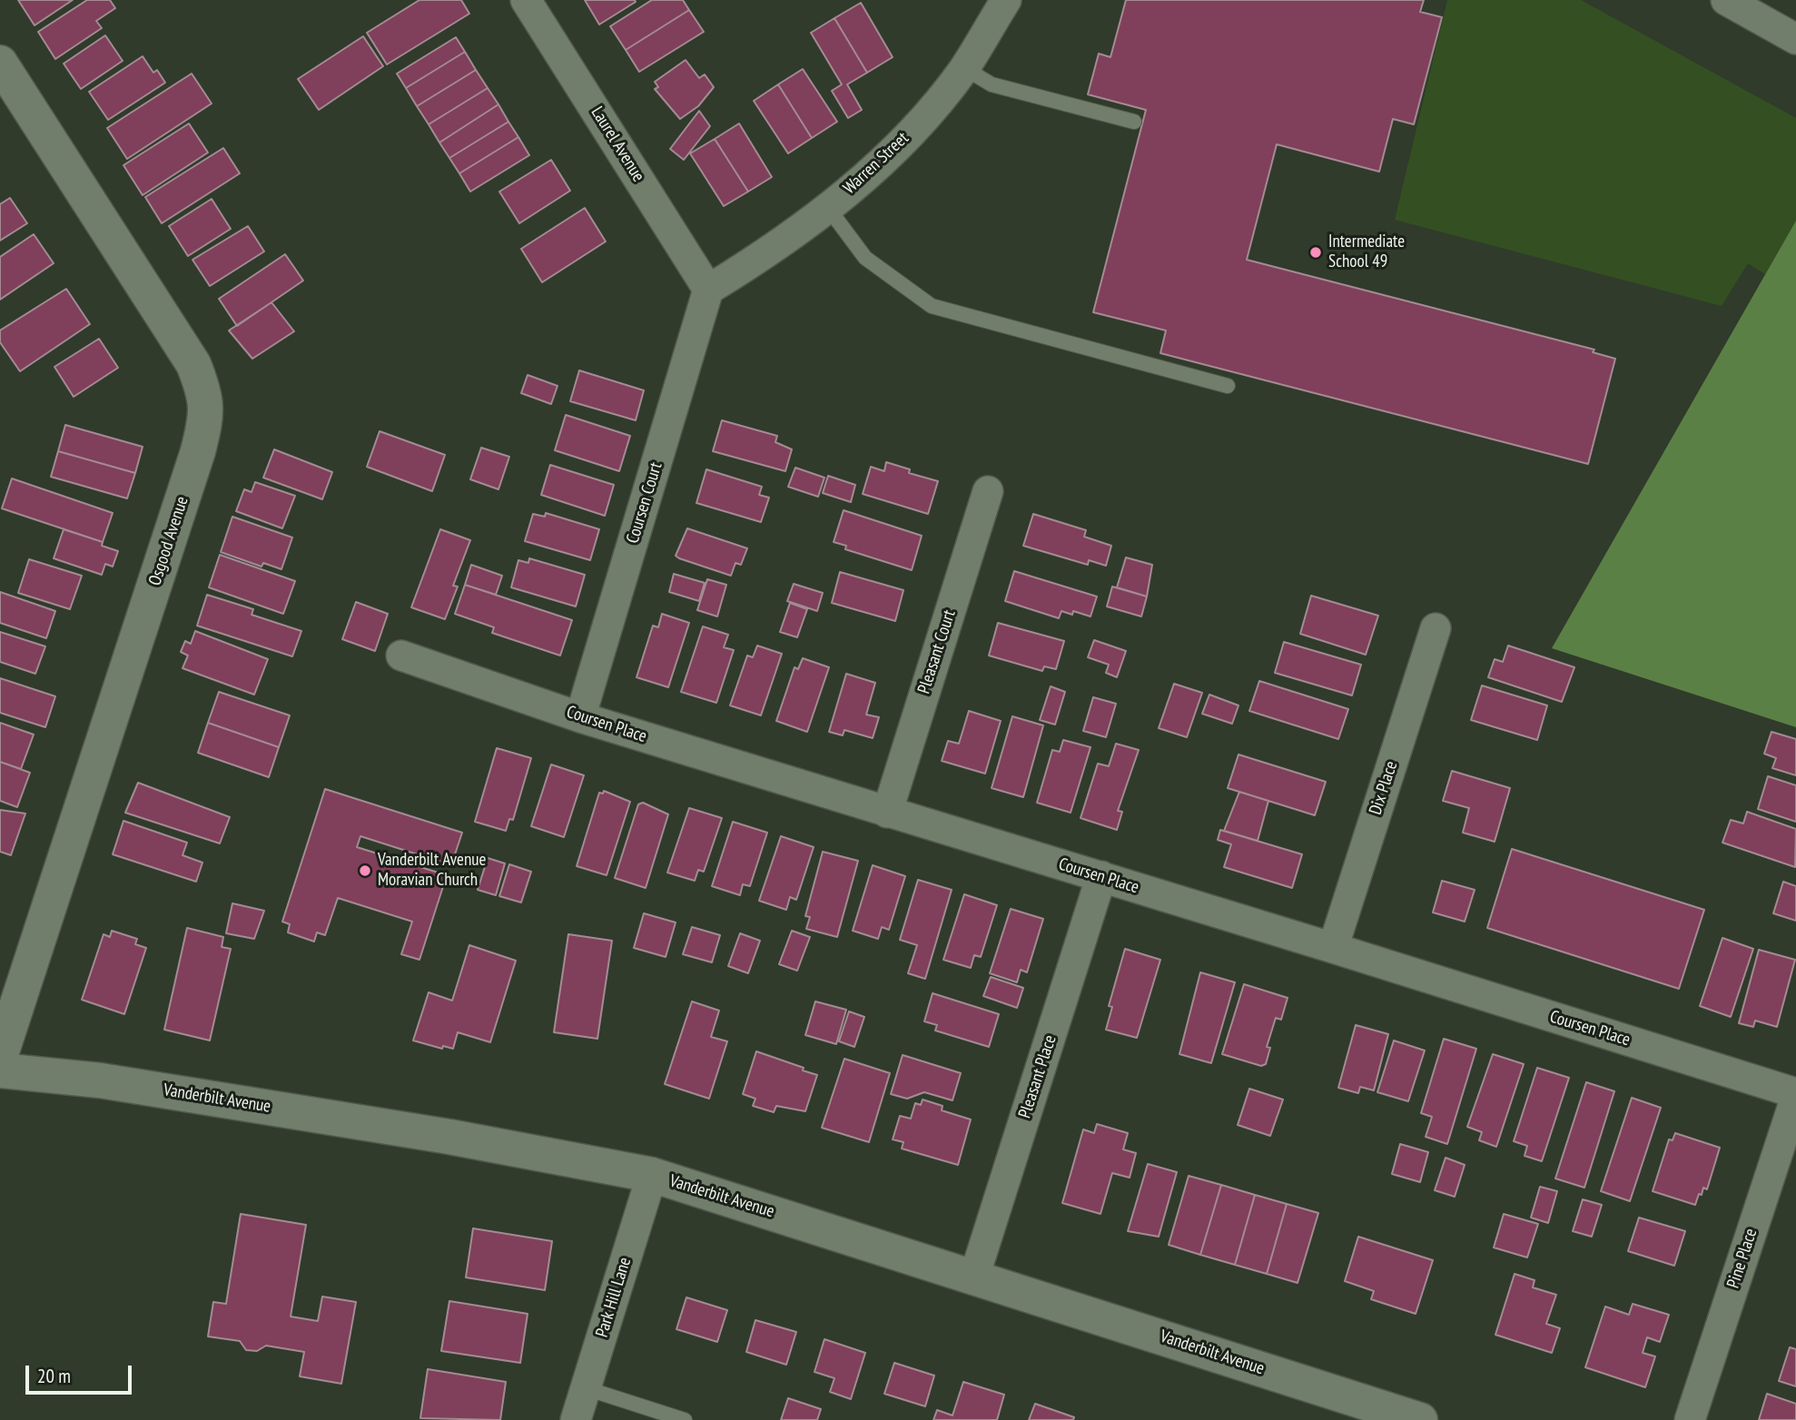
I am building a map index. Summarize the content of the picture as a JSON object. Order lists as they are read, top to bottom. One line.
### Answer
{"streets":{"street":["Laurel Avenue","Warren Street","Coursen Court","Osgood Avenue","Pleasant Court","Coursen Place","Dix Place","Pleasant Place","Vanderbilt Avenue","Pine Place","Park Hill Lane"]},"crossings":[["Laurel Avenue","Warren Street"],["Laurel Avenue","Coursen Court"],["Warren Street","Coursen Court"],["Coursen Court","Coursen Place"],["Pleasant Court","Coursen Place"],["Coursen Place","Dix Place"],["Coursen Place","Pleasant Place"],["Coursen Place","Pine Place"],["Pleasant Place","Vanderbilt Avenue"],["Vanderbilt Avenue","Park Hill Lane"]],"places":["Intermediate School 49","Vanderbilt Avenue Moravian Church"],"scale_bar":"20 m"}
